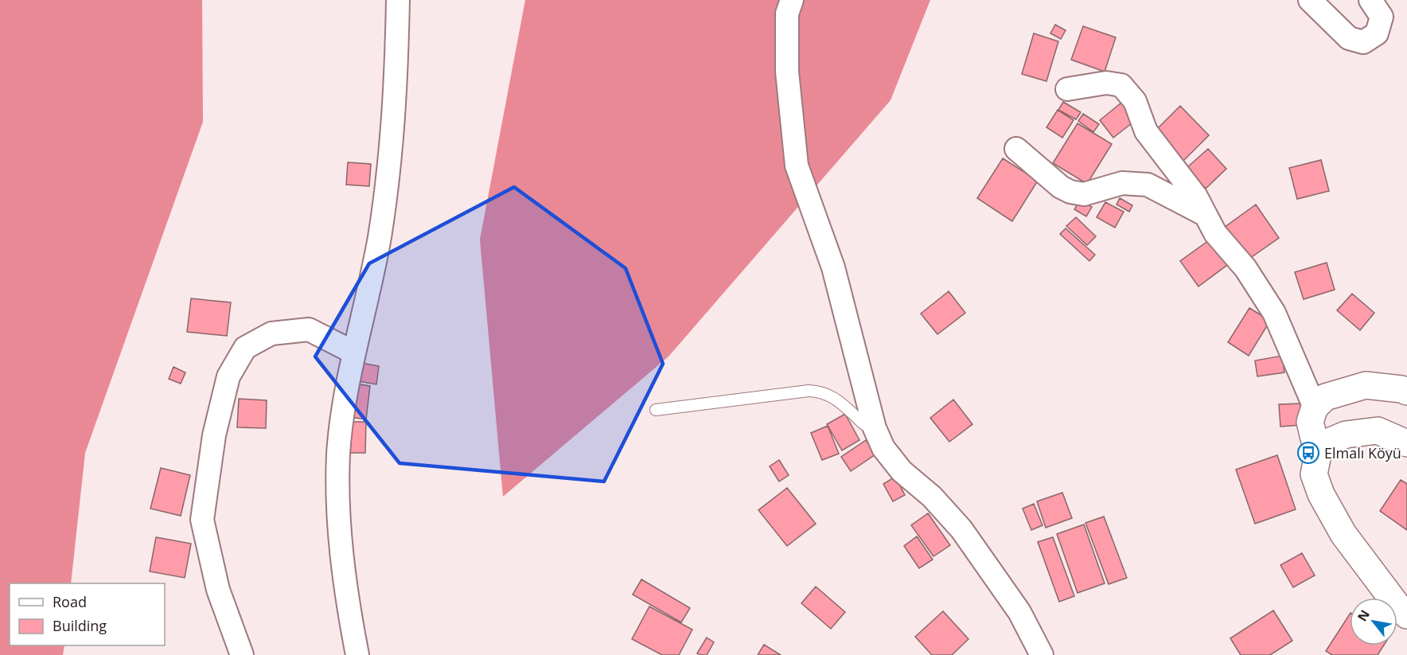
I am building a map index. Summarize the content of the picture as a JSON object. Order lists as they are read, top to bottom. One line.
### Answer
{"places":{"bus stop":["Elmalı Köyü"]},"legend":["Road","Building"],"north":"top left"}
